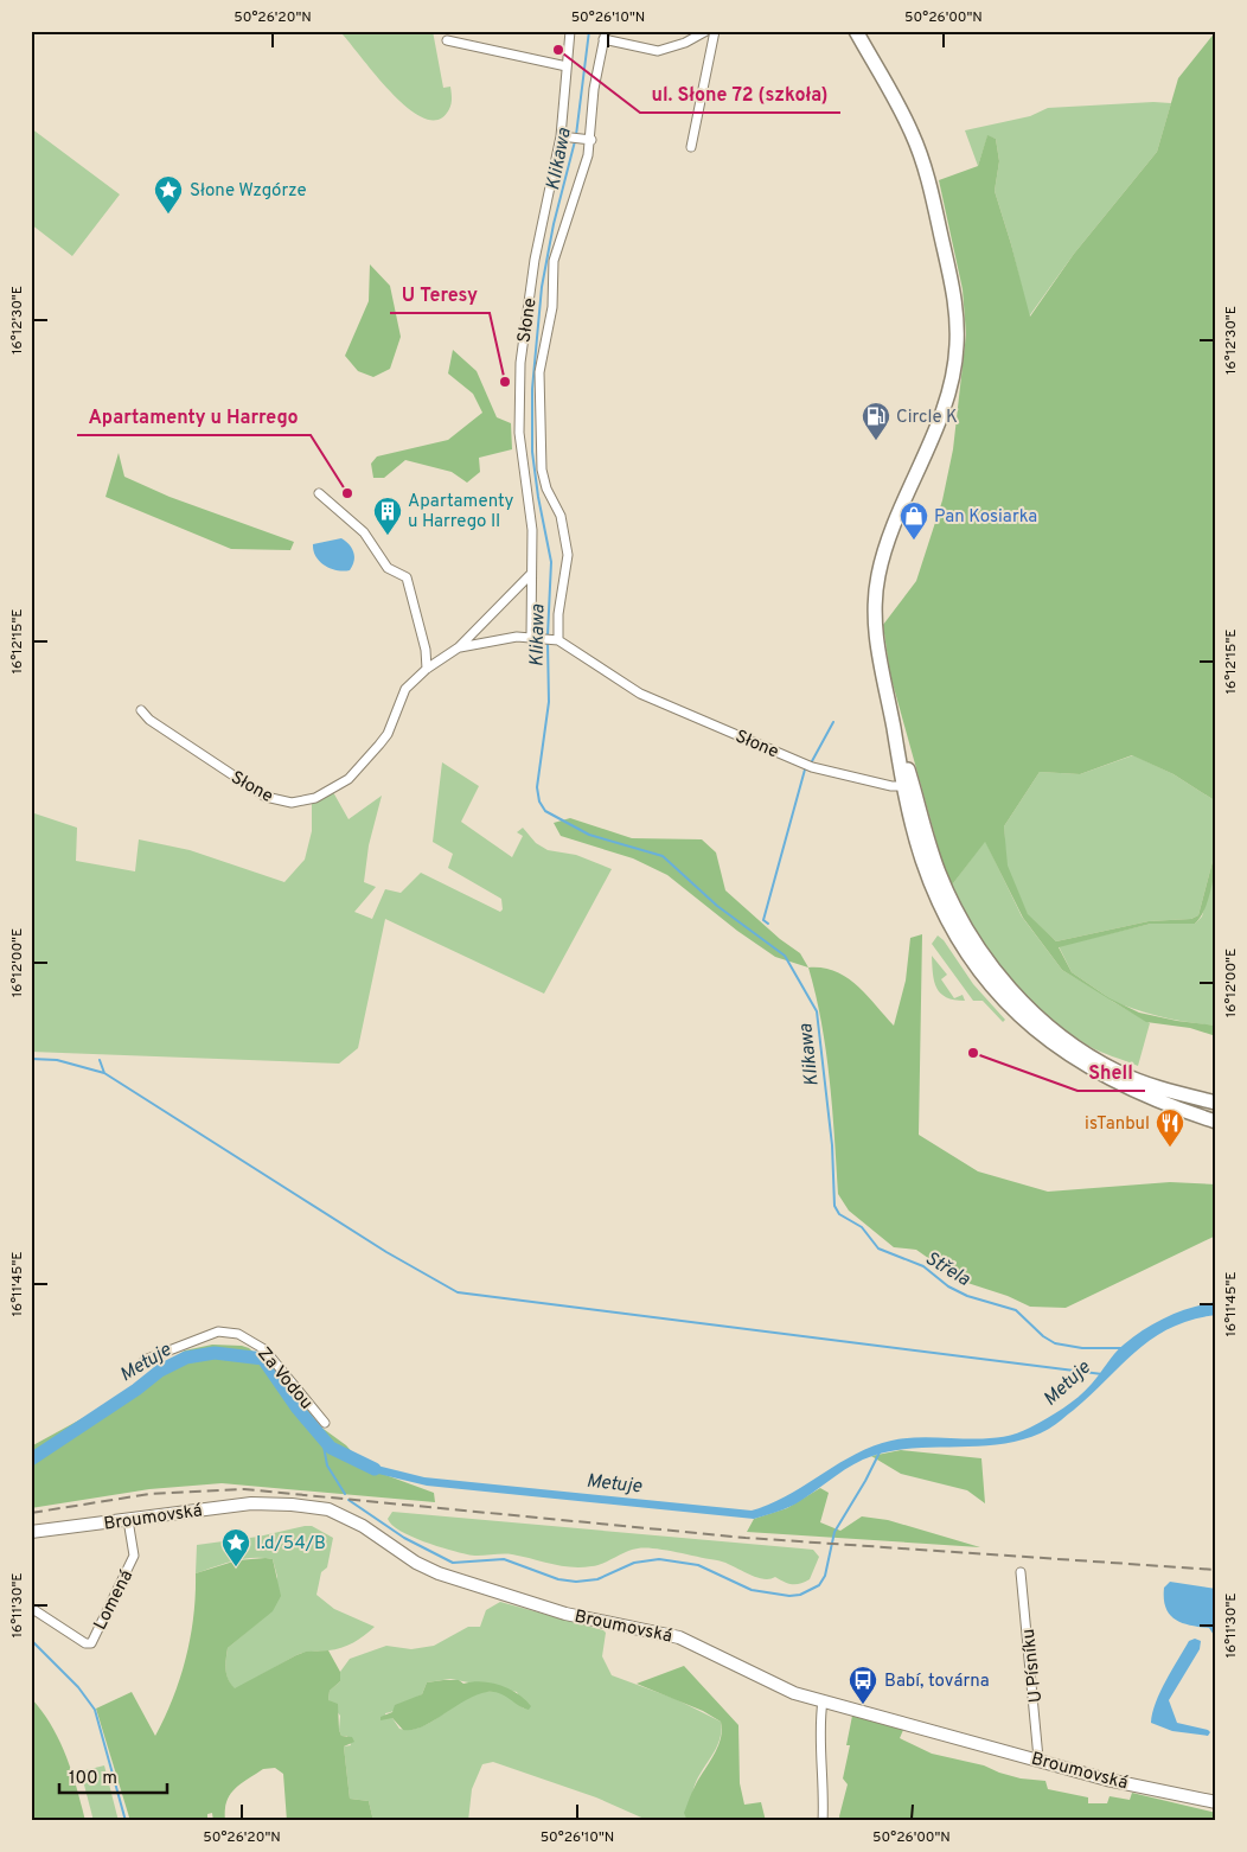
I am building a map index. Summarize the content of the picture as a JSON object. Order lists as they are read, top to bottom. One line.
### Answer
{"streets":{"main road":["Broumovská"],"street":["Słone","Za Vodou","Lomená","U Písníku"]},"crossings":[["Broumovská","Lomená"],["Broumovská","U Písníku"]],"water":["Klikawa","Střela","Metuje"],"places":{"other":["ul. Słone 72 (szkoła)","U Teresy","Apartamenty u Harrego","Shell"],"place":["Słone Wzgórze","I.d/54/B"],"fuel station":["Circle K"],"building":["Apartamenty u Harrego II"],"shop":["Pan Kosiarka"],"restaurant":["isTanbul"],"bus stop":["Babí, továrna"]},"scale_bar":"100 m","coordinates":["50°26'20\"N","50°26'10\"N","50°26'00\"N","16°12'30\"E","16°12'15\"E","16°12'00\"E","16°11'45\"E","16°11'30\"E"]}
